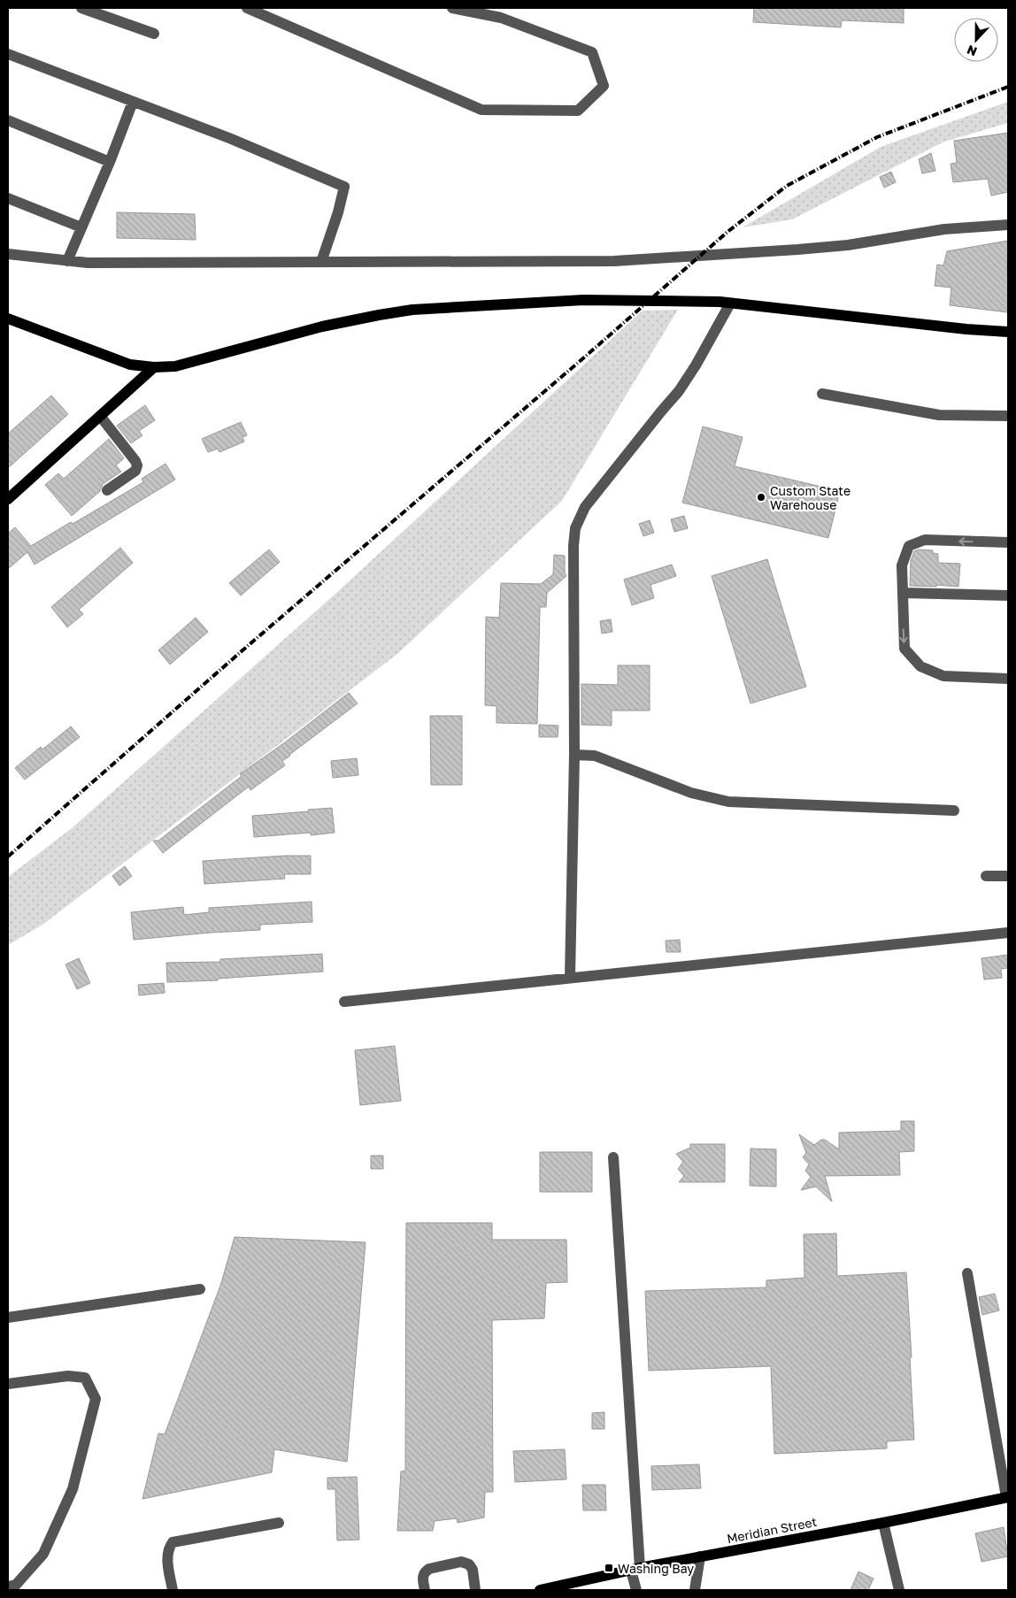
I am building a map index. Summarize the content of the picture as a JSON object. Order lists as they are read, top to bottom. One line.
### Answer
{"streets":{"main road":["Meridian Street"]},"places":{"other":["Custom State Warehouse"],"transit":["Washing Bay"]},"north":"bottom"}
